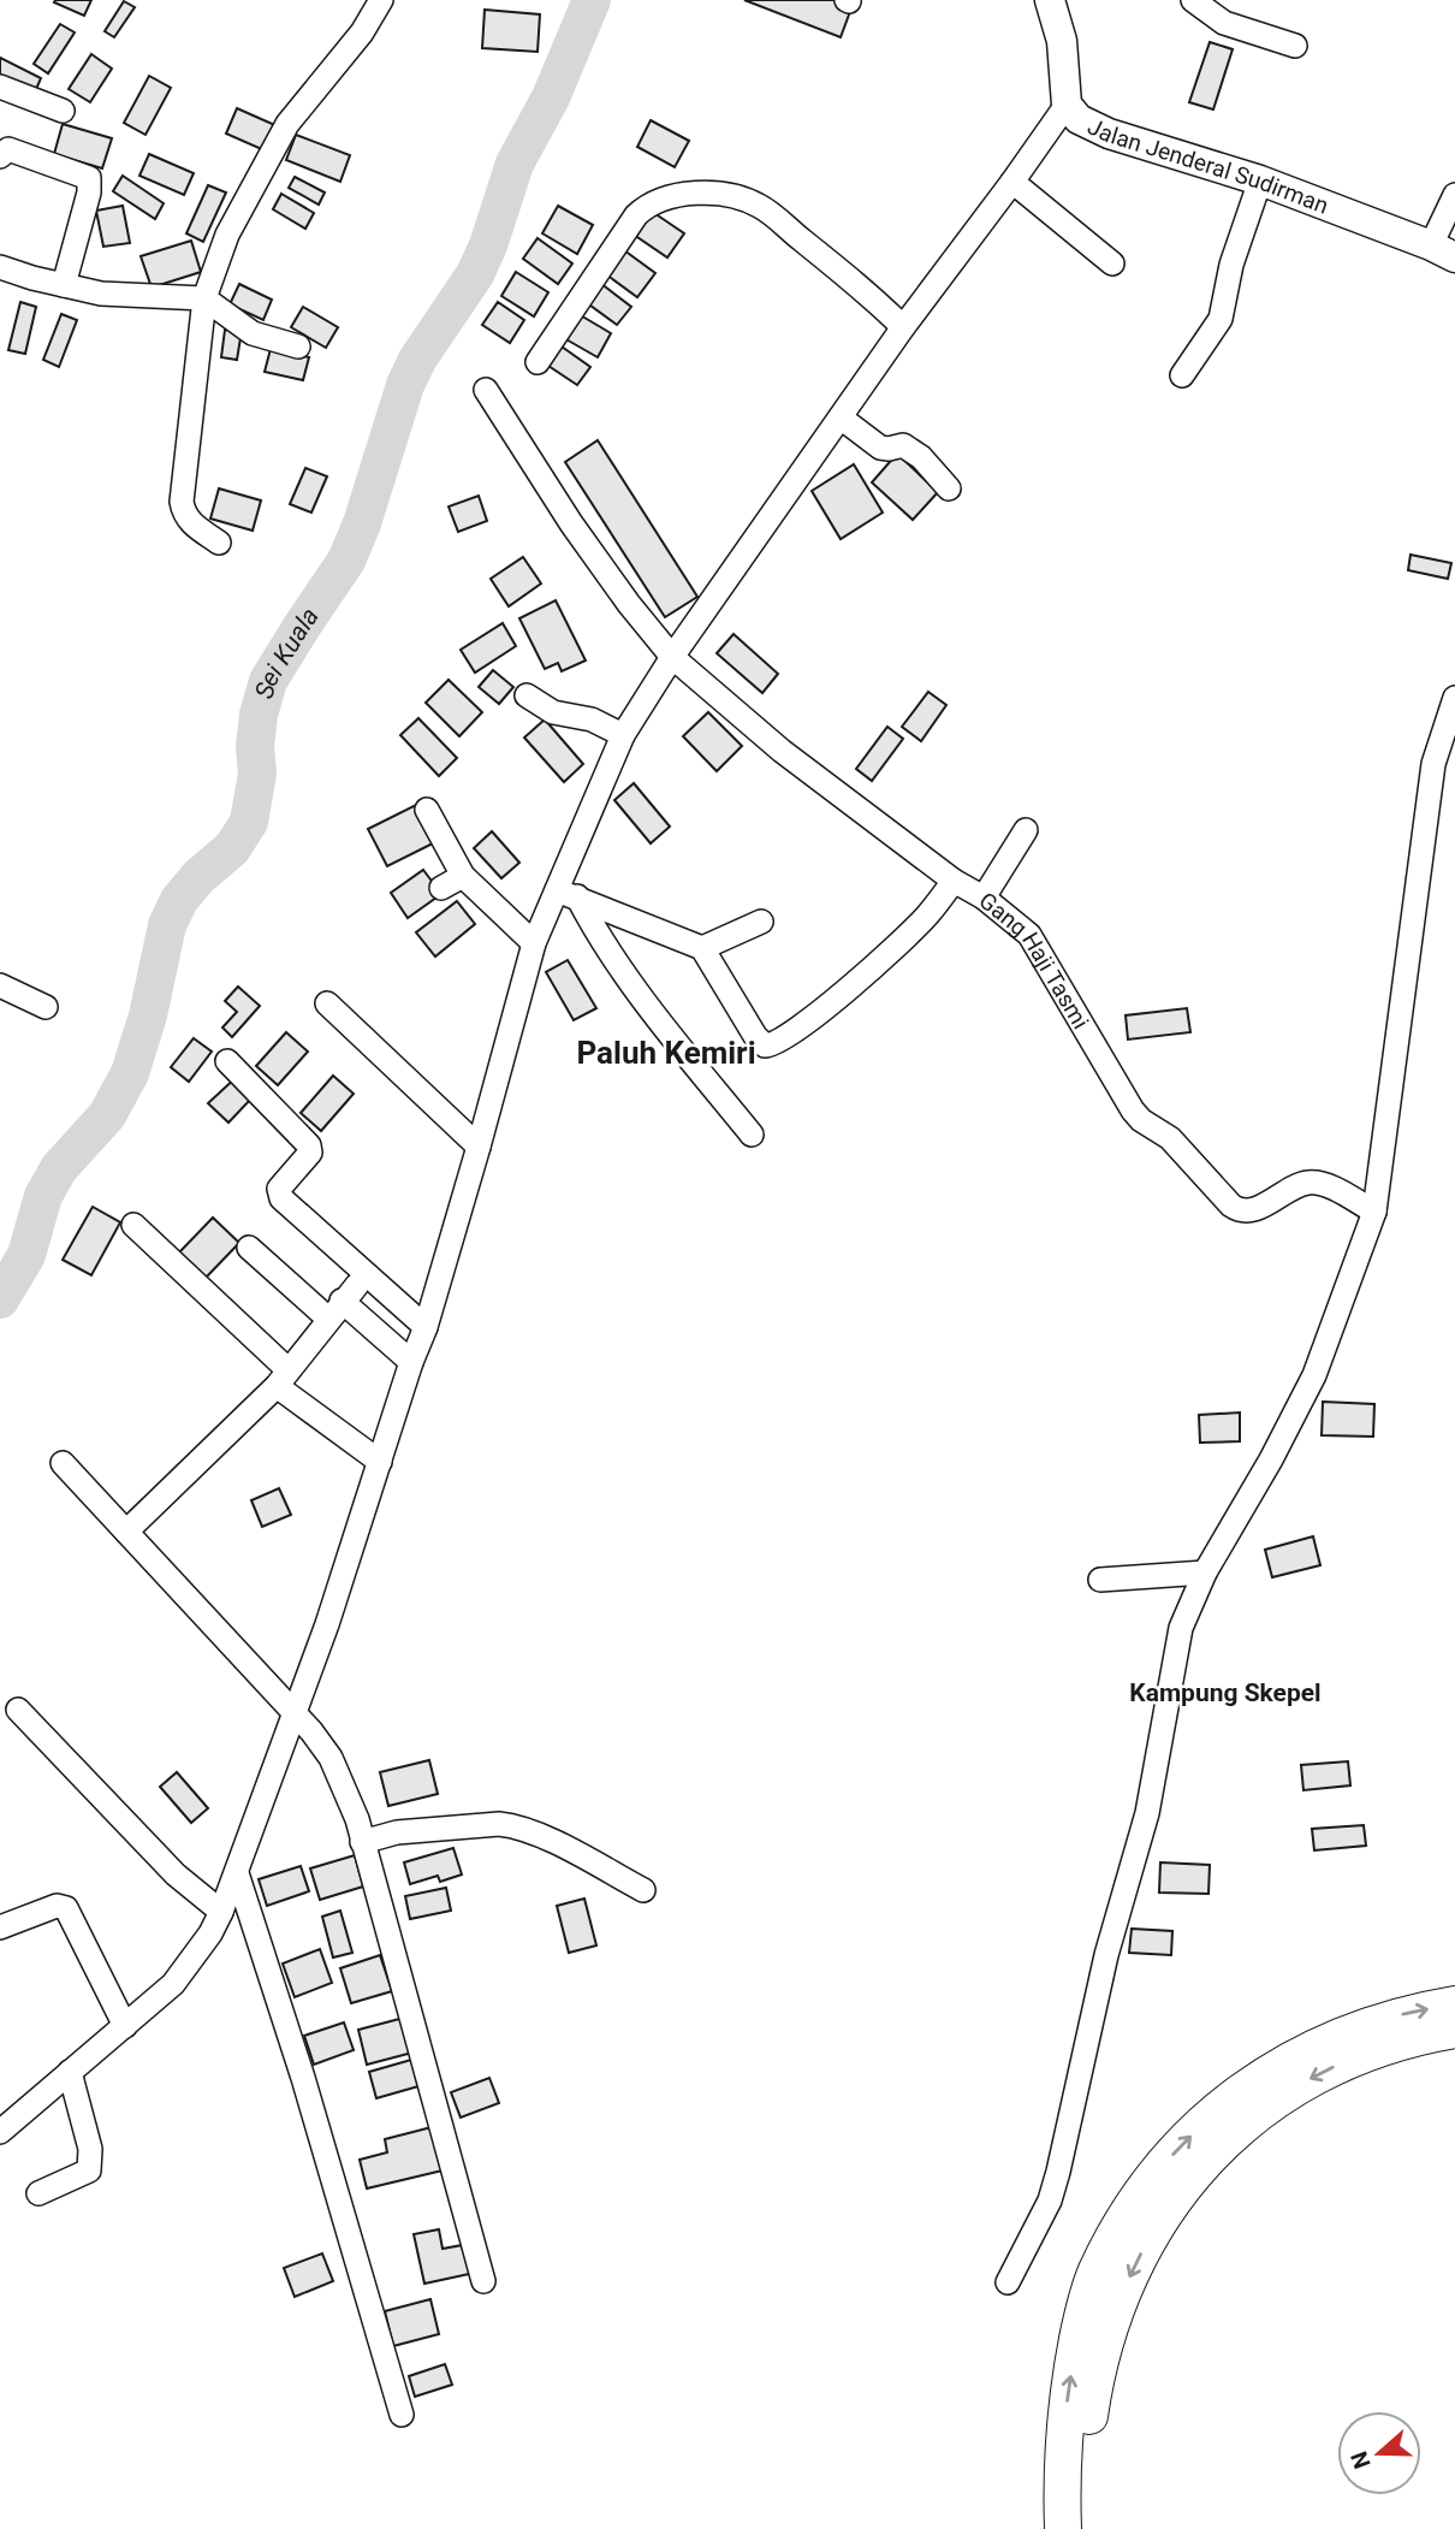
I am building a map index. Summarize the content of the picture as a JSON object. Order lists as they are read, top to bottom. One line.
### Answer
{"streets":{"main road":["Jalan Jenderal Sudirman"],"street":["Gang Haji Tasmi"]},"districts":["Paluh Kemiri","Kampung Skepel"],"water":["Sei Kuala"],"north":"left"}
